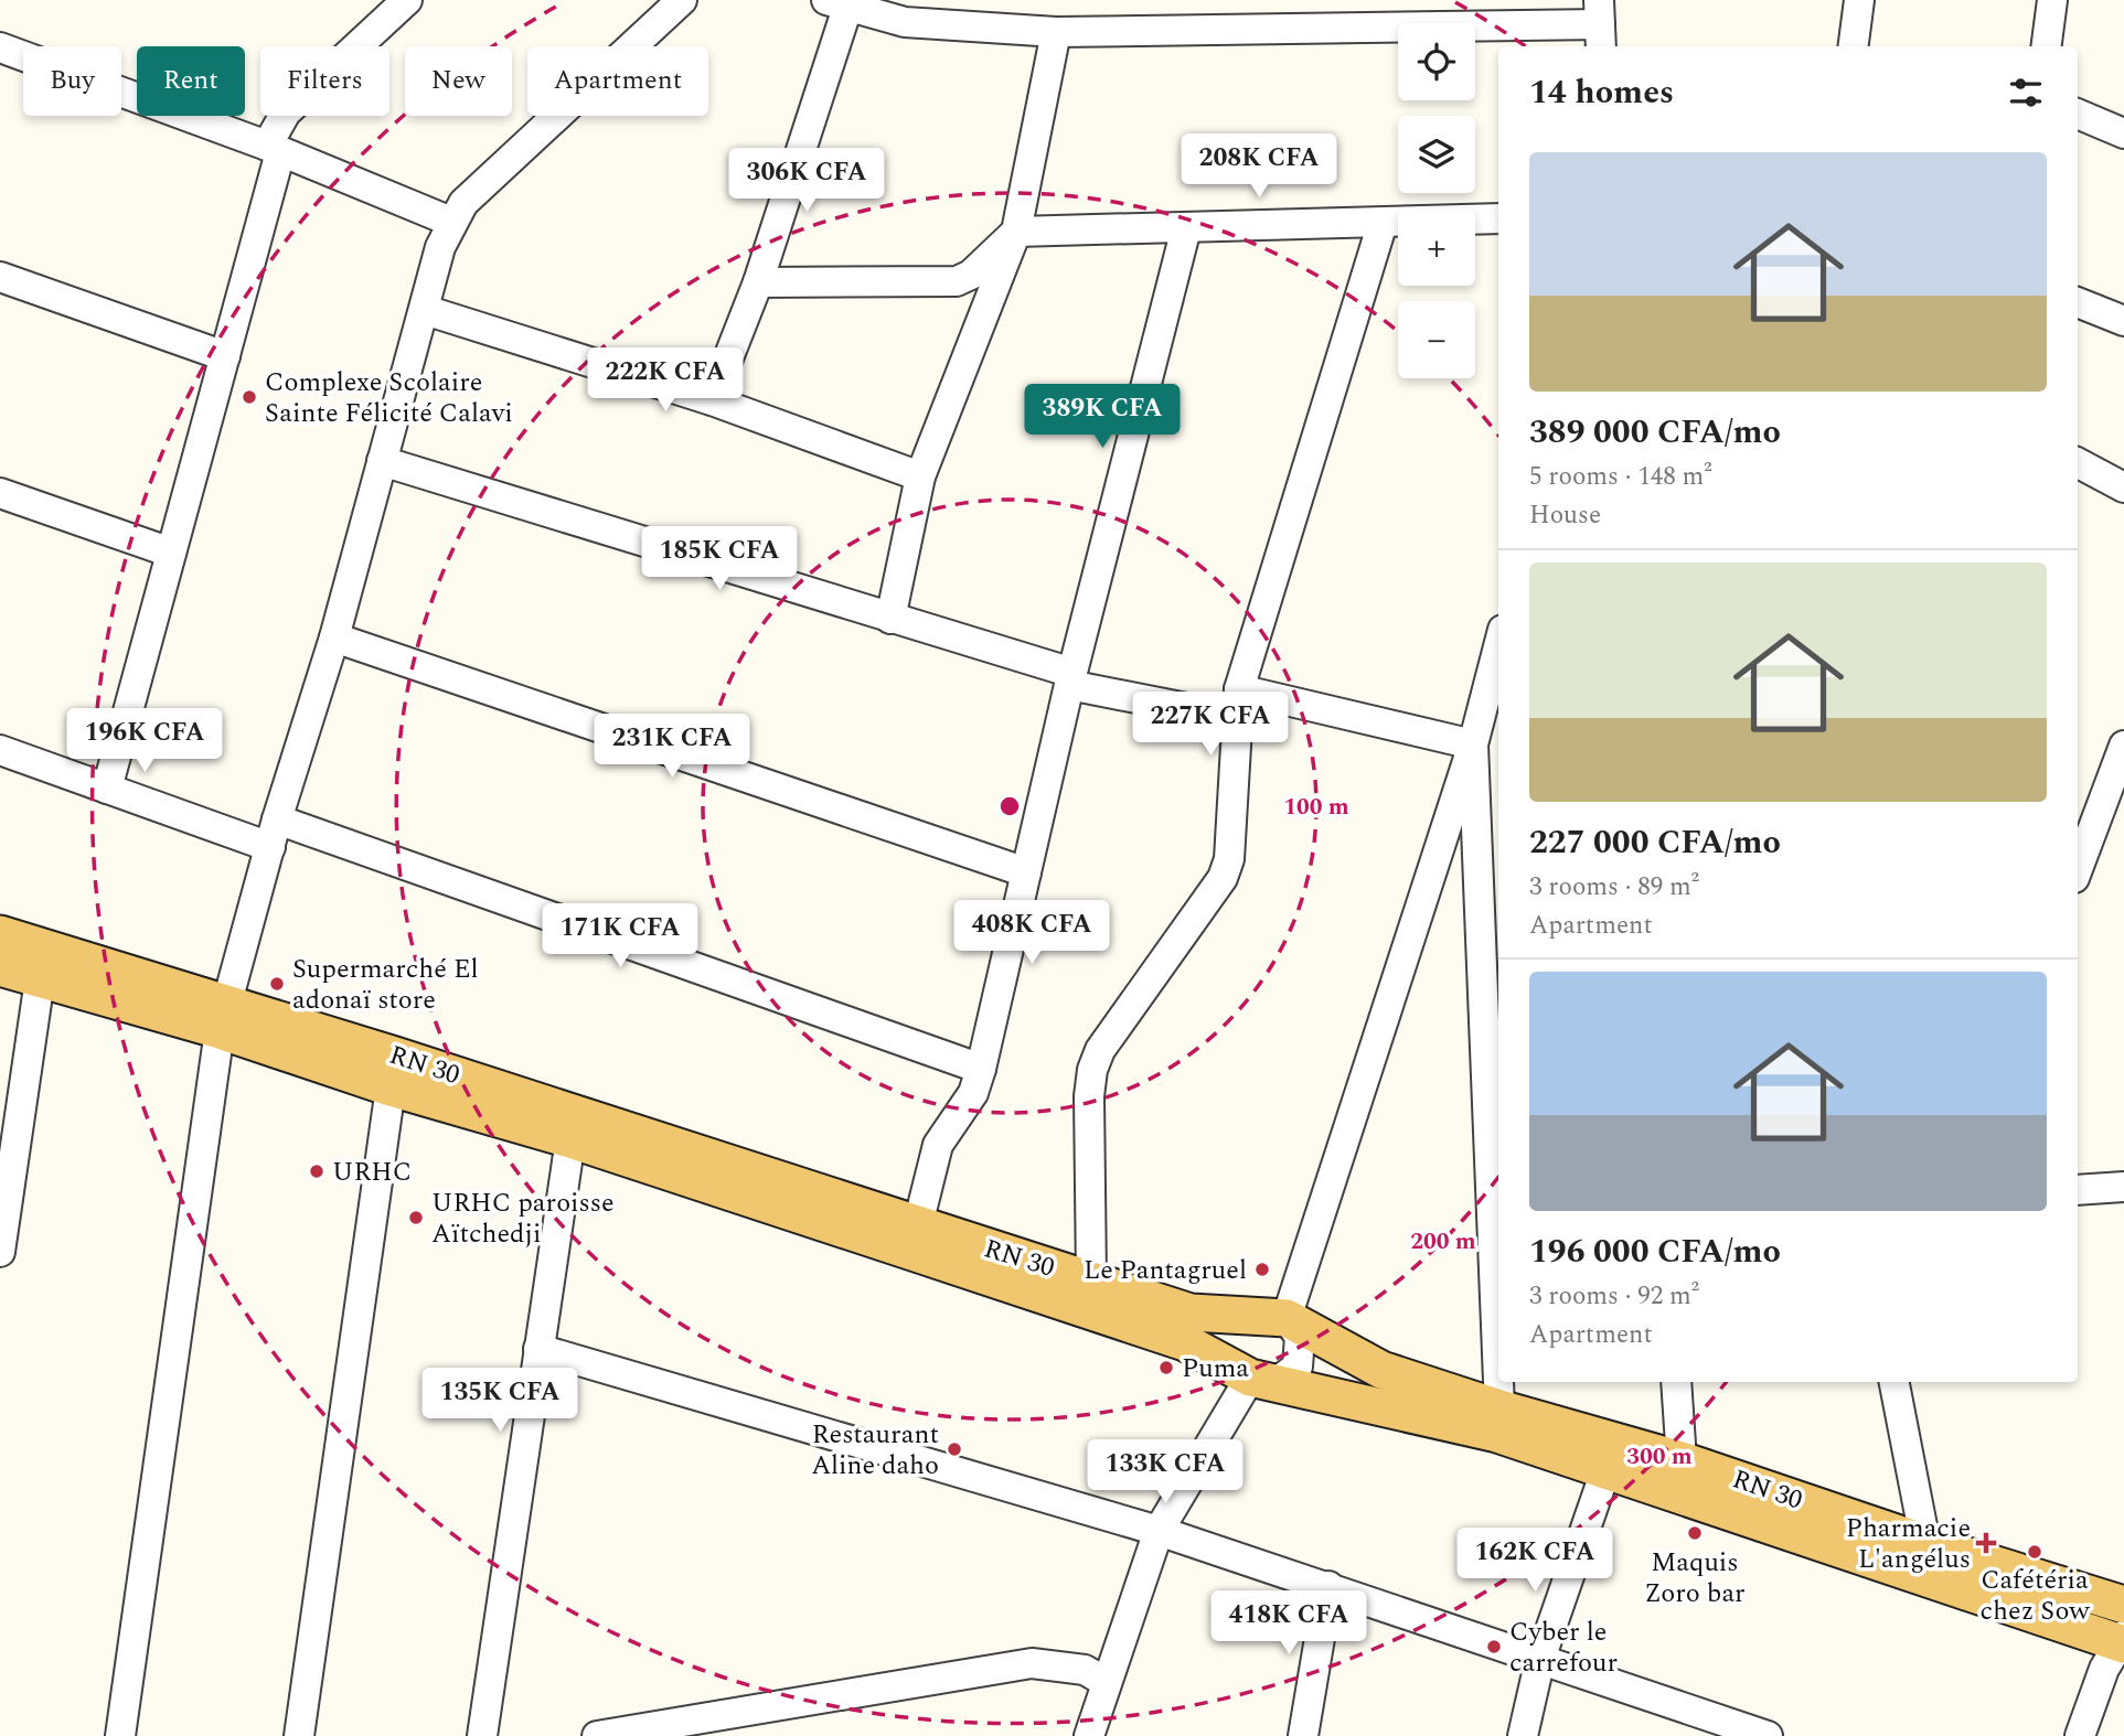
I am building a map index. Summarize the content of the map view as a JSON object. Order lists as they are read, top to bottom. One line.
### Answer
{"streets":{"main road":["RN 30"]},"places":{"other":["Complexe Scolaire Sainte Félicité Calavi","Supermarché El adonaï store","URHC","URHC paroisse Aïtchedji","Le Pantagruel","Puma","Restaurant Aline daho","Maquis Zoro bar","Cafétéria chez Sow","Cyber le carrefour"],"health":["Pharmacie L'angélus"]},"page":{"map_buttons":["+","−"],"chip":["Buy","Rent","Filters","New","Apartment"],"heading":"14 homes","price":["208K CFA","306K CFA","222K CFA","389K CFA","185K CFA","227K CFA","196K CFA","231K CFA","408K CFA","171K CFA","135K CFA","133K CFA","162K CFA","418K CFA"],"list":[{"name":"389 000 CFA/mo","note":"5 rooms · 148 m² · House"},{"name":"227 000 CFA/mo","note":"3 rooms · 89 m² · Apartment"},{"name":"196 000 CFA/mo","note":"3 rooms · 92 m² · Apartment"}]},"rings":["100 m","200 m","300 m"]}
